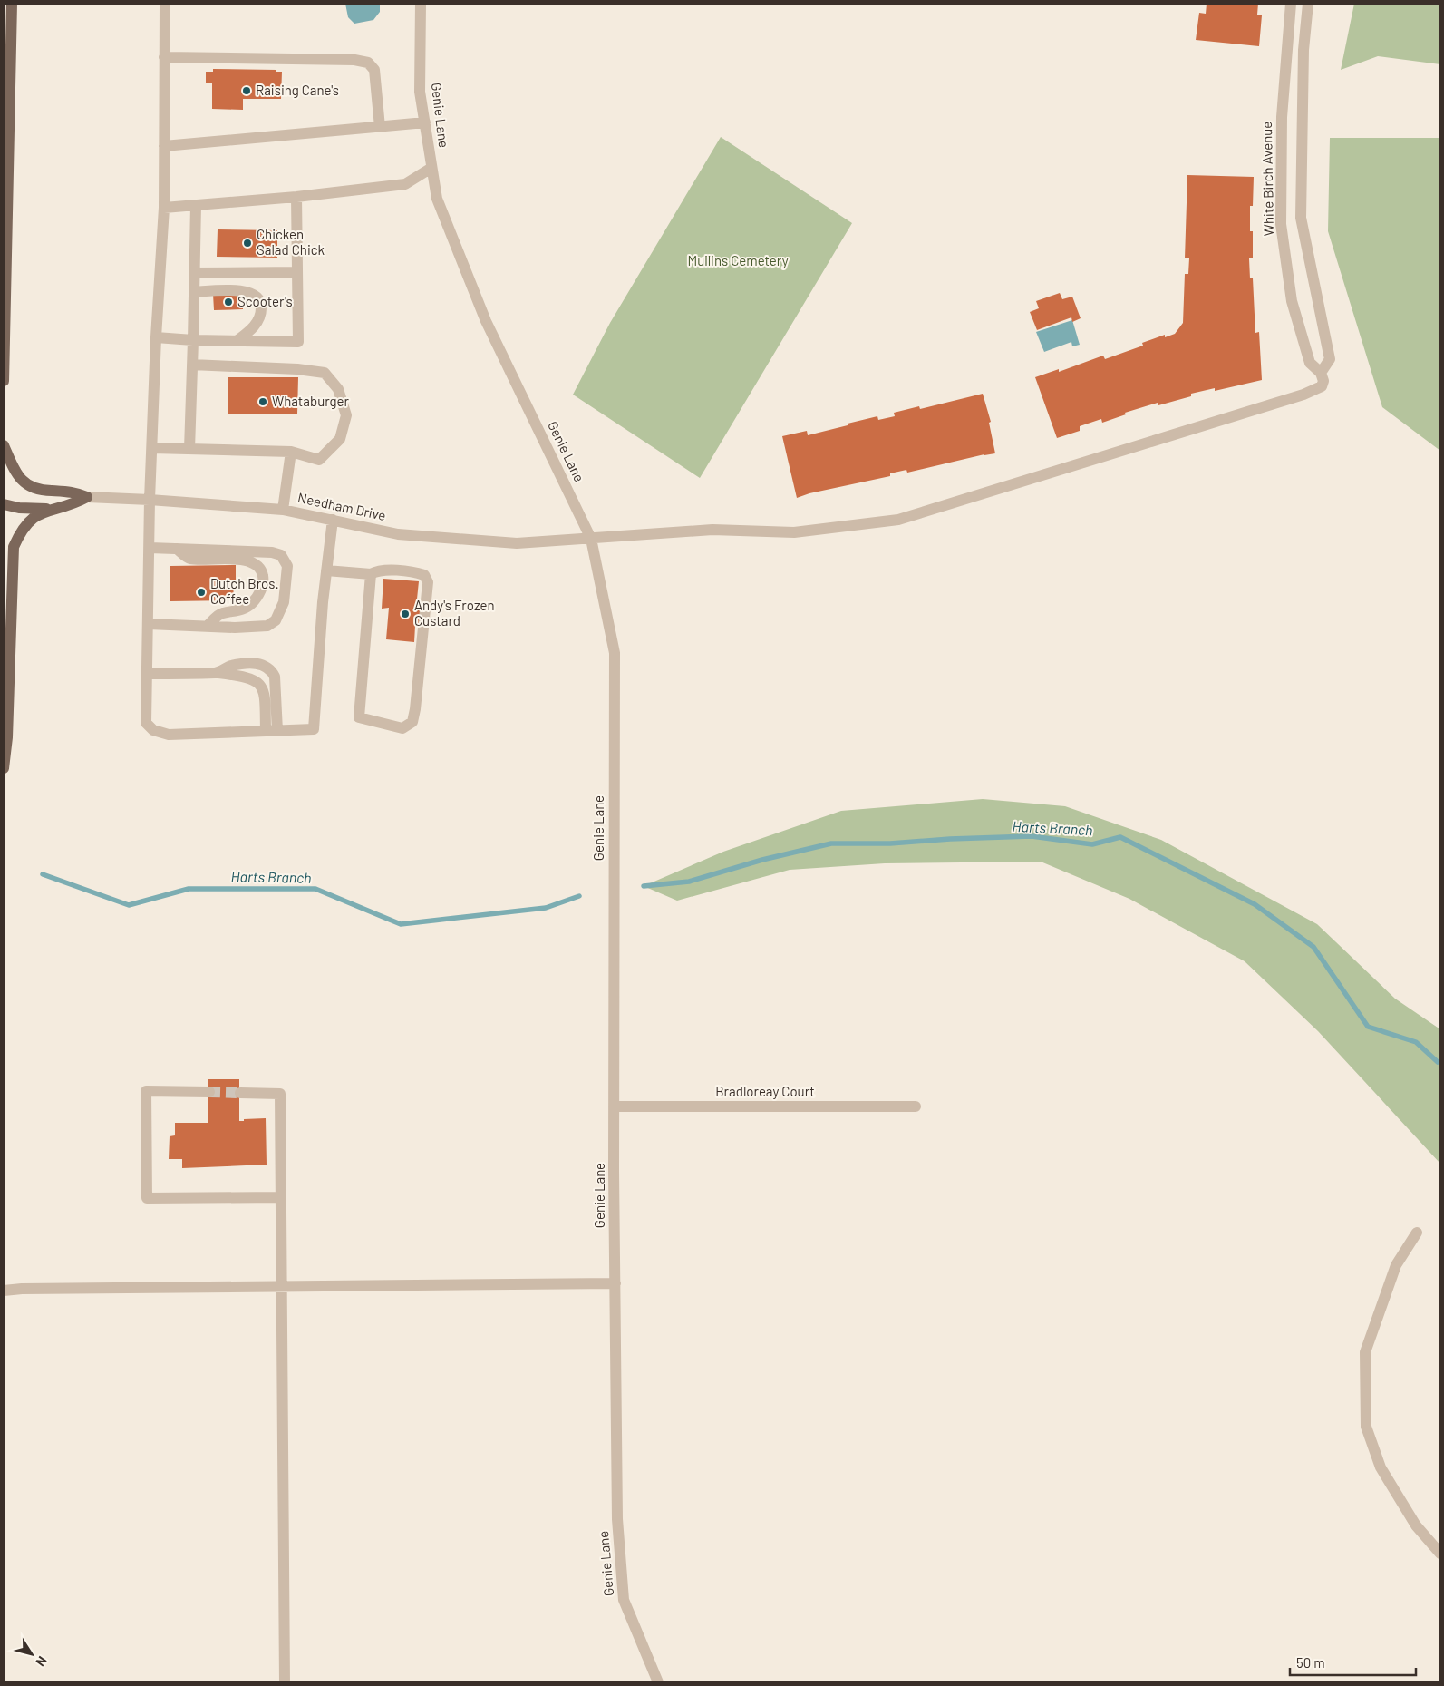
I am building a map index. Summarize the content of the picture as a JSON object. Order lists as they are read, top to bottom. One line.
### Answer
{"streets":{"street":["Genie Lane","White Birch Avenue","Needham Drive","Bradloreay Court"]},"crossings":[["Genie Lane","Needham Drive"],["Genie Lane","Bradloreay Court"],["White Birch Avenue","Needham Drive"]],"water":["Harts Branch"],"parks":["Mullins Cemetery"],"places":["Raising Cane's","Chicken Salad Chick","Scooter's","Whataburger","Dutch Bros. Coffee","Andy's Frozen Custard"],"scale_bar":"50 m","north":"bottom right"}
